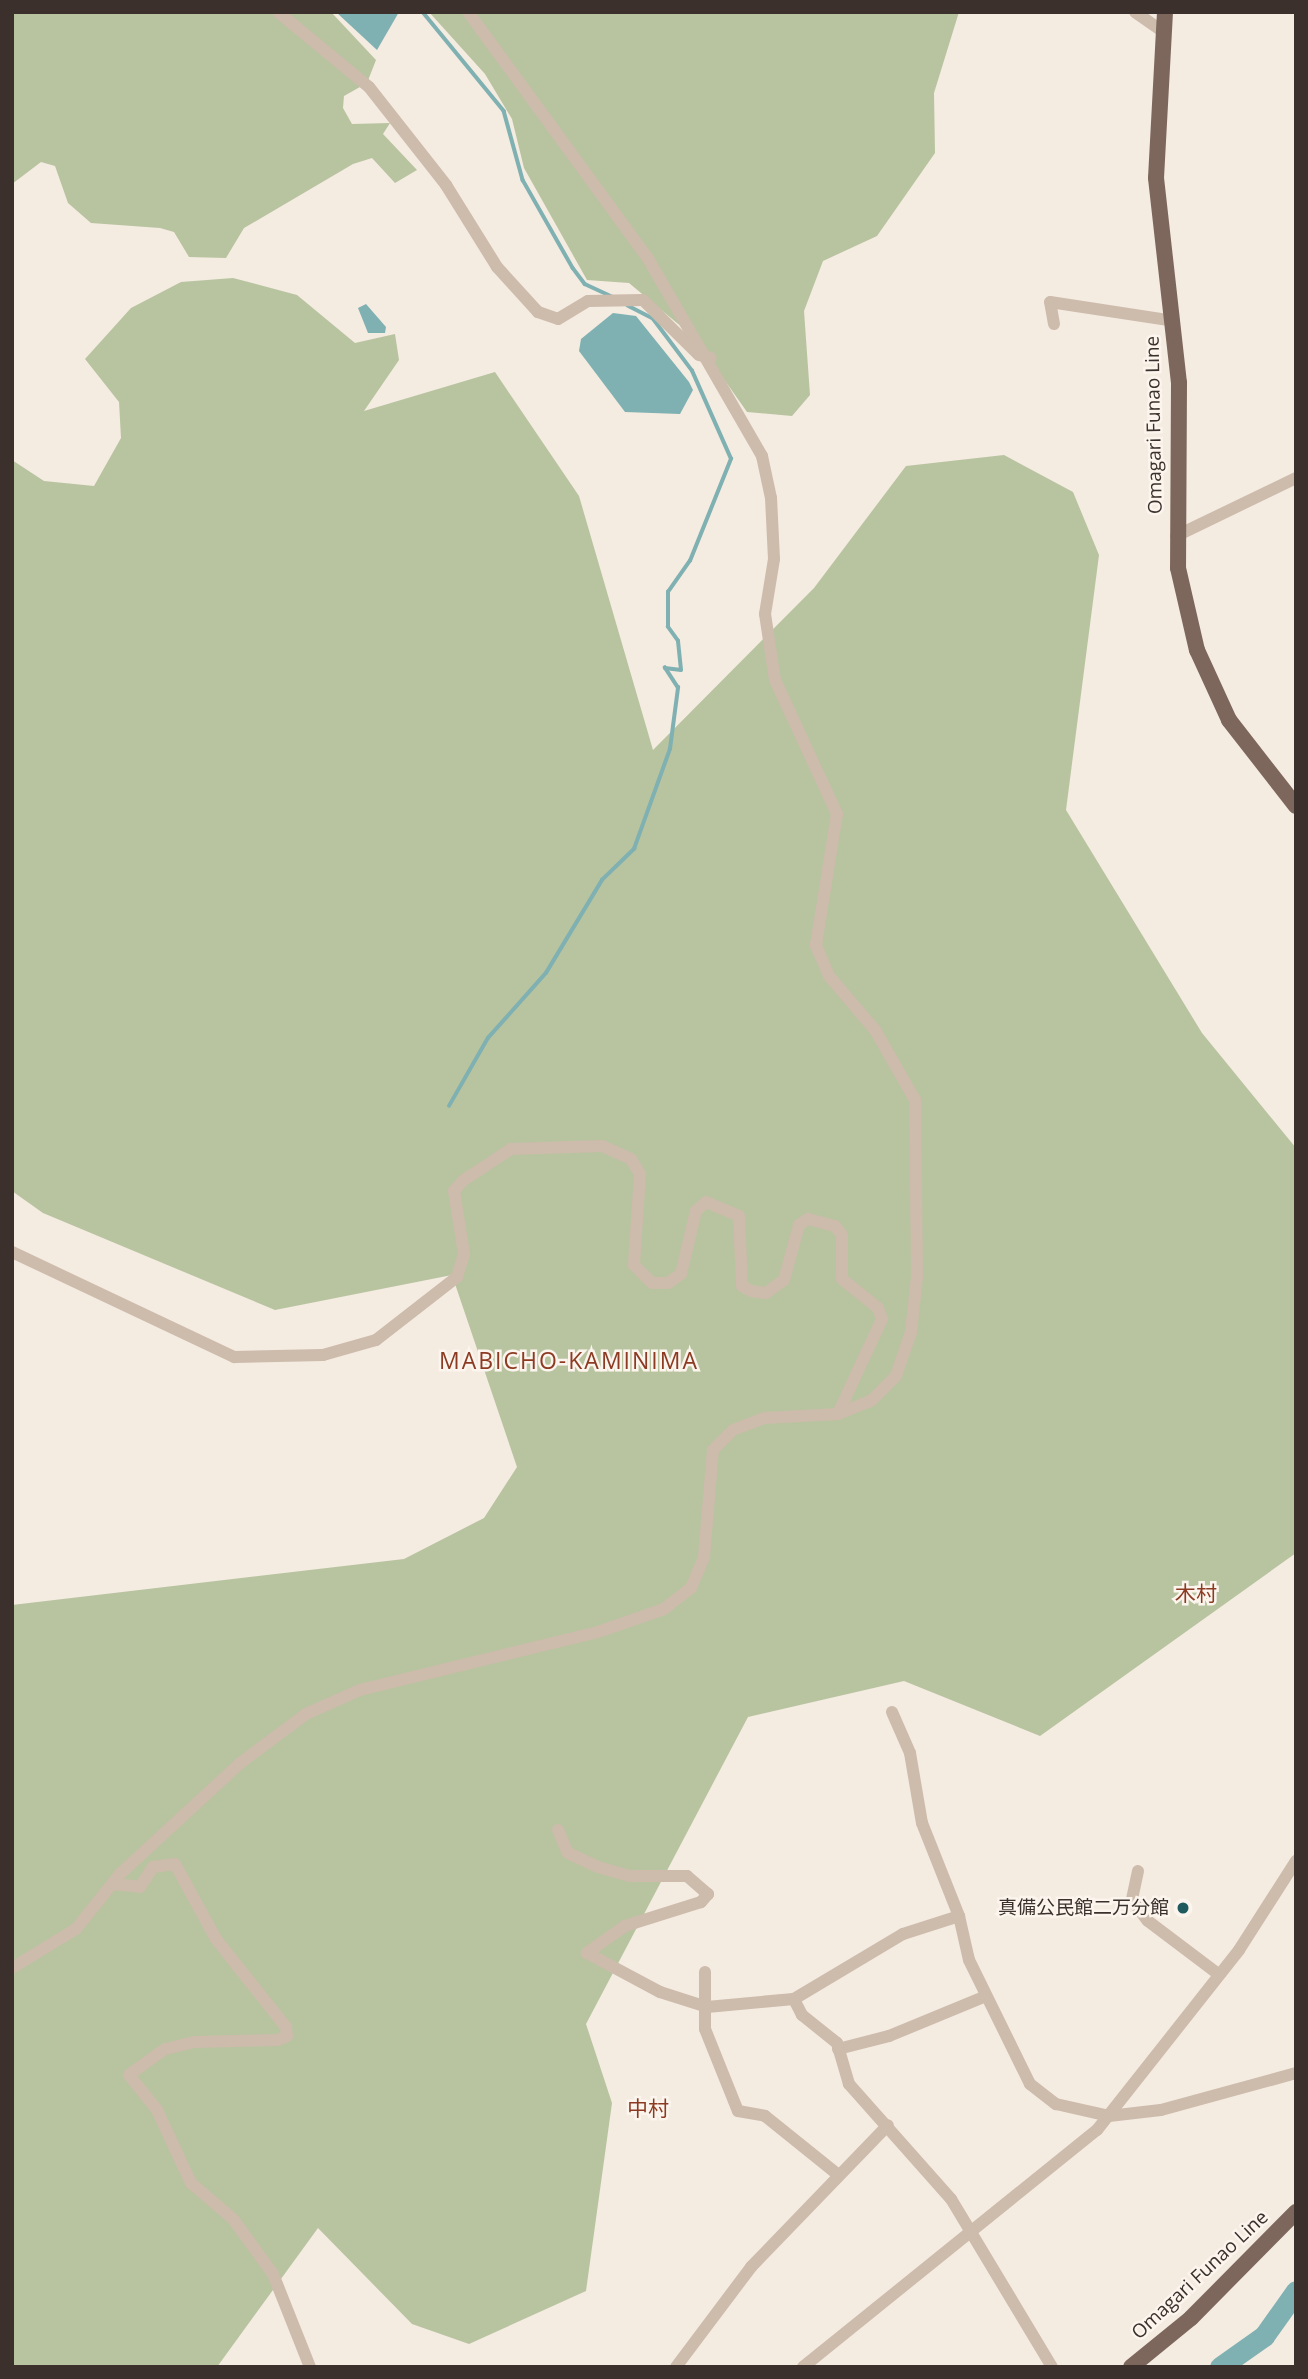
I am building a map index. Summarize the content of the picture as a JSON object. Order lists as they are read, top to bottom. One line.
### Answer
{"streets":{"main road":["Omagari Funao Line"]},"districts":["MABICHO-KAMINIMA","木村","中村"],"places":["真備公民館二万分館"]}
